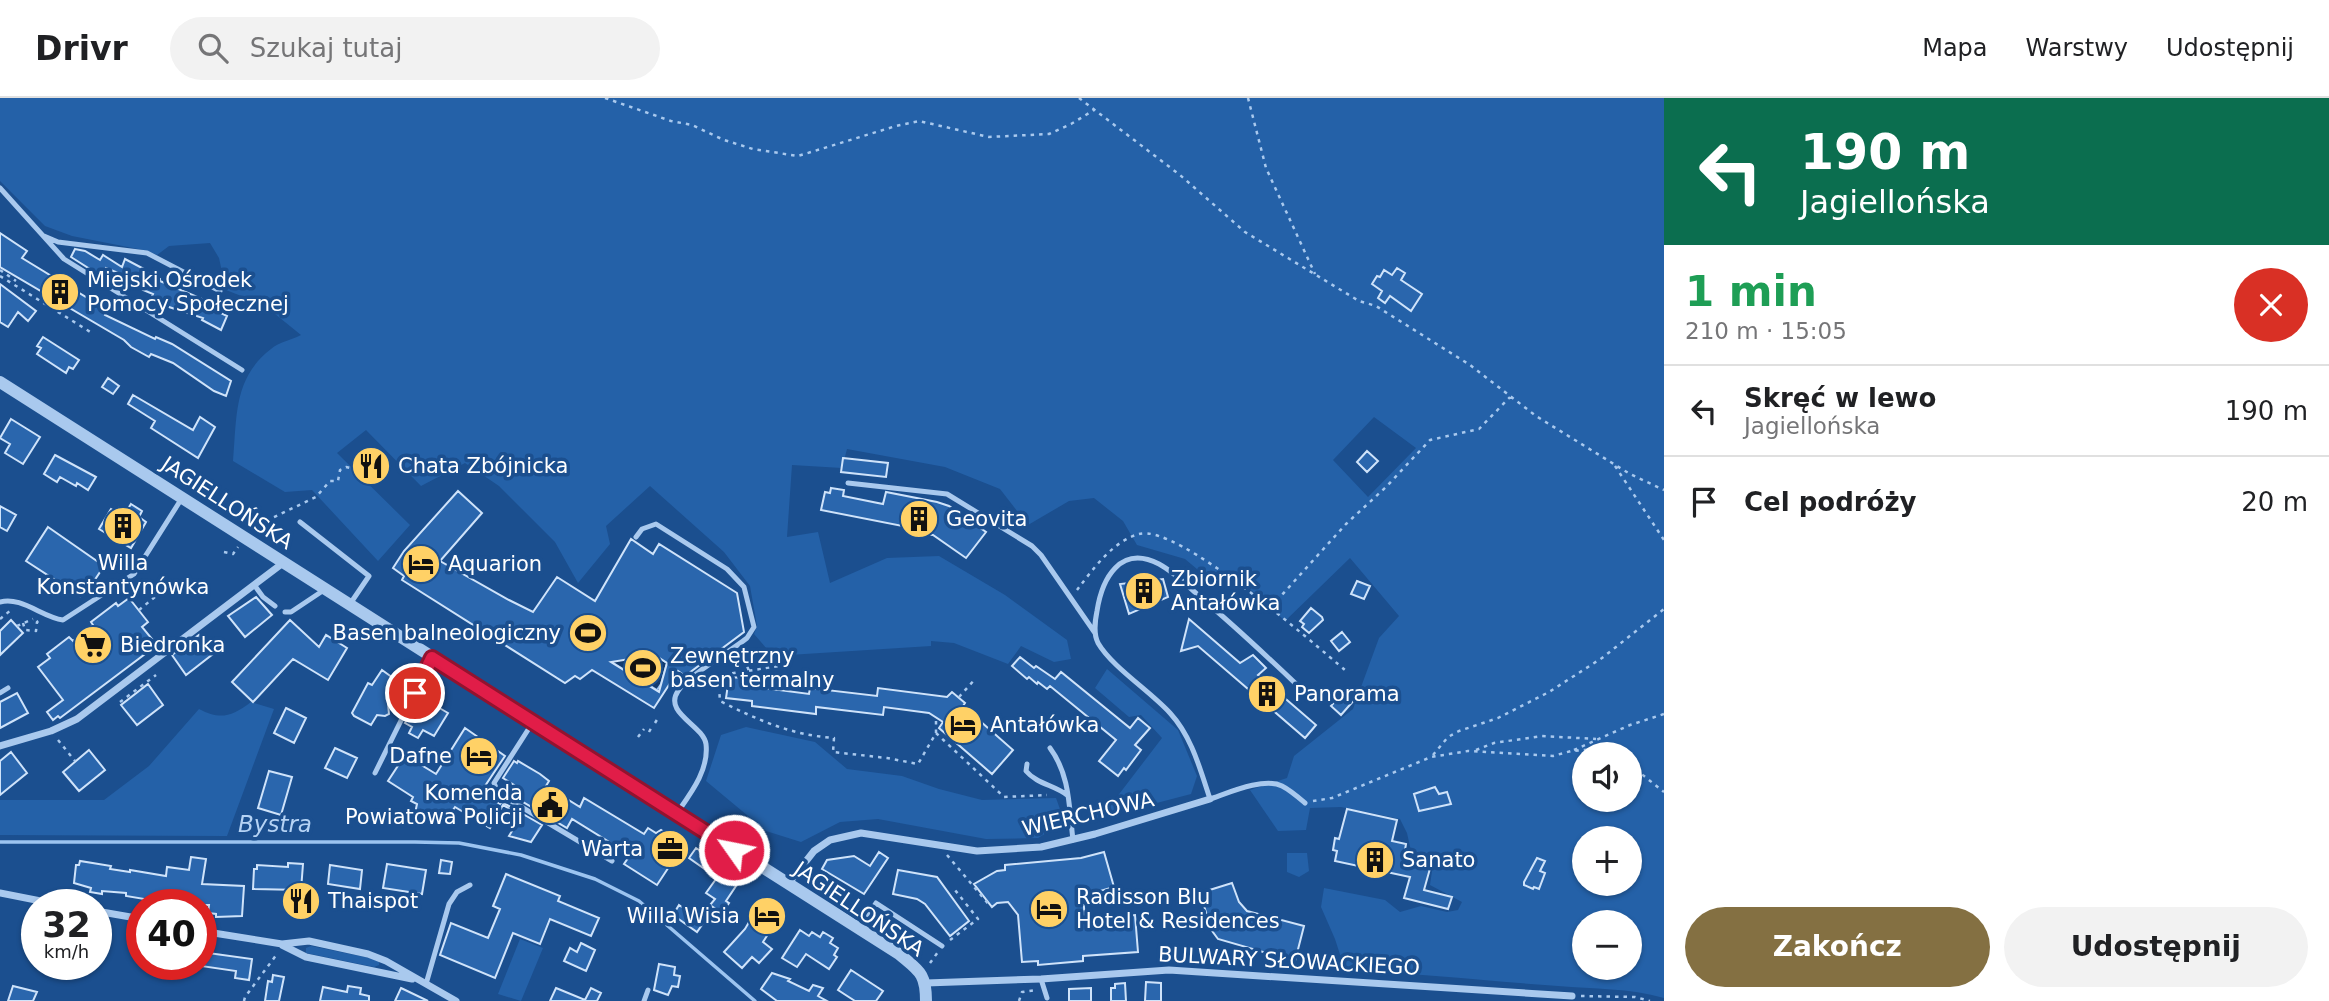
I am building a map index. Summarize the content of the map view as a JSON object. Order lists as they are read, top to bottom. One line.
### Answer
{"streets":{"street":["JAGIELLOŃSKA","WIERCHOWA","BULWARY SŁOWACKIEGO"]},"crossings":[["JAGIELLOŃSKA","WIERCHOWA"],["JAGIELLOŃSKA","BULWARY SŁOWACKIEGO"]],"water":["Bystra"],"places":{"building":["Miejski Ośrodek Pomocy Społecznej","Geovita","Willa Konstantynówka","Zbiornik Antałówka","Panorama","Sanato"],"restaurant":["Chata Zbójnicka","Thaispot"],"hotel":["Aquarion","Antałówka","Dafne","Radisson Blu Hotel & Residences","Willa Wisia"],"sports":["Basen balneologiczny","Zewnętrzny basen termalny"],"supermarket":["Biedronka"],"public building":["Komenda Powiatowa Policji"],"office":["Warta"]},"page":{"header":"Drivr","search":"Szukaj tutaj","nav":["Mapa","Warstwy","Udostępnij"],"turn":["190 m","Jagiellońska"],"heading":["1 min","210 m · 15:05"],"list":[{"name":"Skręć w lewo","note":"Jagiellońska","value":"190 m"},{"name":"Cel podróży","value":"20 m"}],"map_buttons":["+","−"],"speed":"32 km/h","limit":"40","buttons":["Zakończ","Udostępnij"]}}
